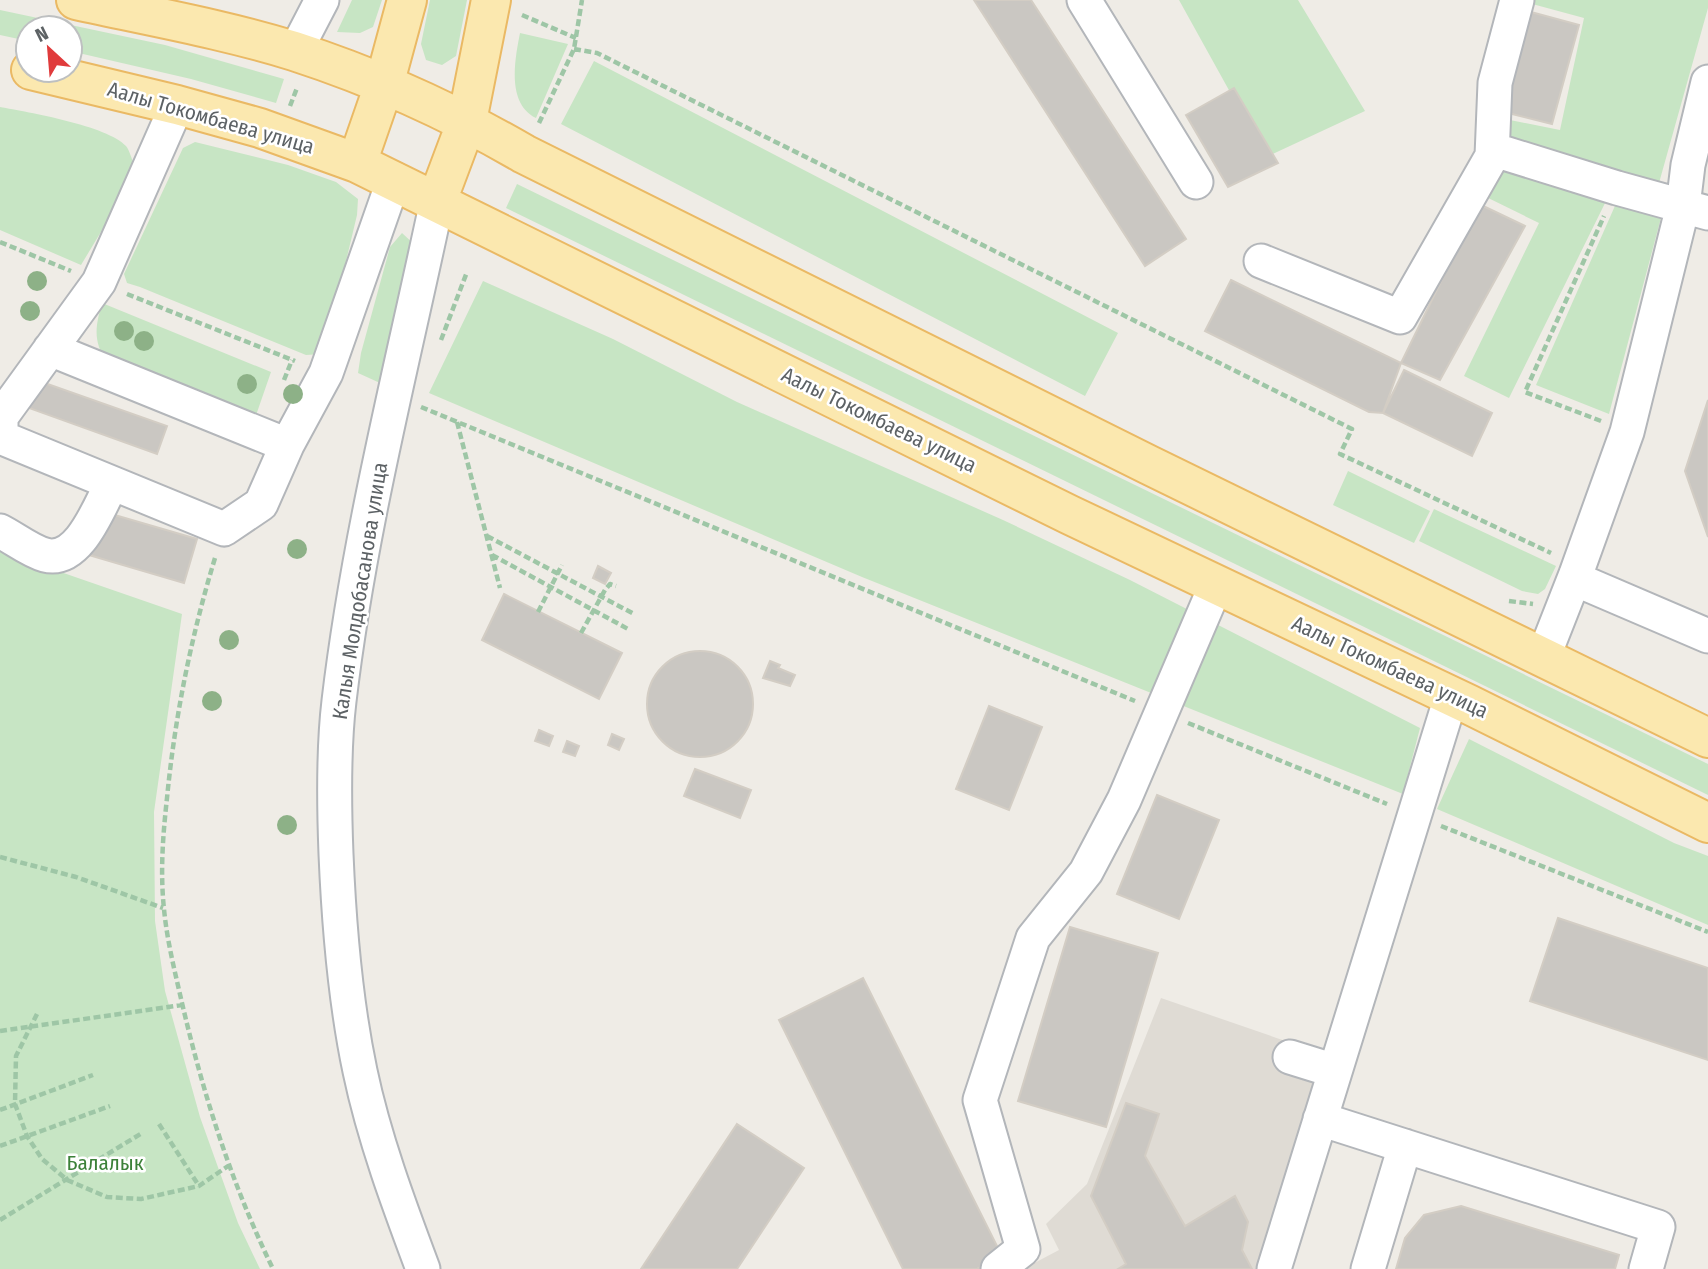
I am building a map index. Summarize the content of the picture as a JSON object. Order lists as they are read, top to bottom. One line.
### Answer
{"streets":{"main road":["Аалы Токомбаева улица"],"street":["Калыя Молдобасанова улица"]},"crossings":[["Аалы Токомбаева улица","Калыя Молдобасанова улица"]],"parks":["Балалык"],"north":"top left"}
